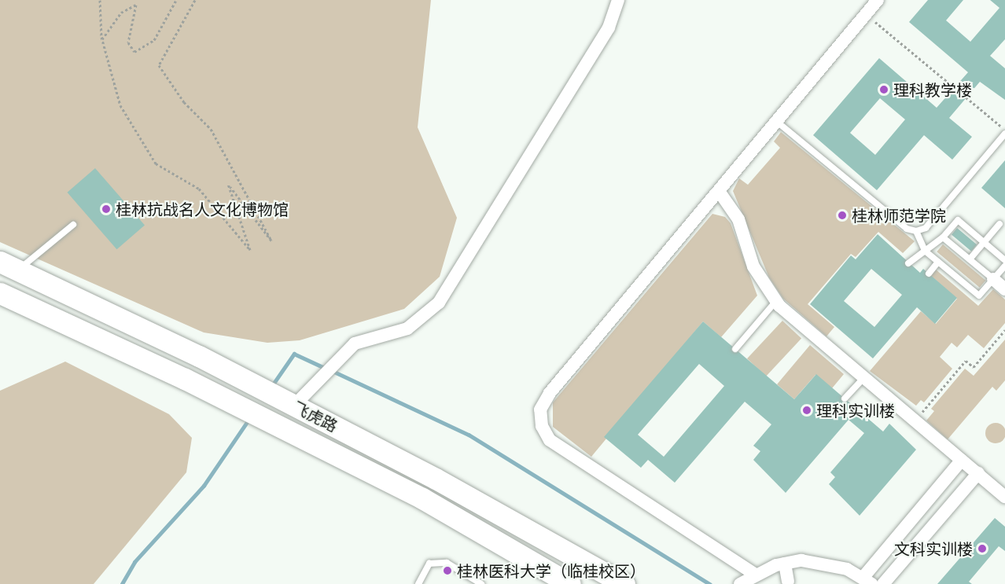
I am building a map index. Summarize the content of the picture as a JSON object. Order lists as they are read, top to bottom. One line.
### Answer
{"streets":{"main road":["飞虎路"]},"places":["理科教学楼","桂林抗战名人文化博物馆","桂林师范学院","理科实训楼","文科实训楼","桂林医科大学（临桂校区）"]}
